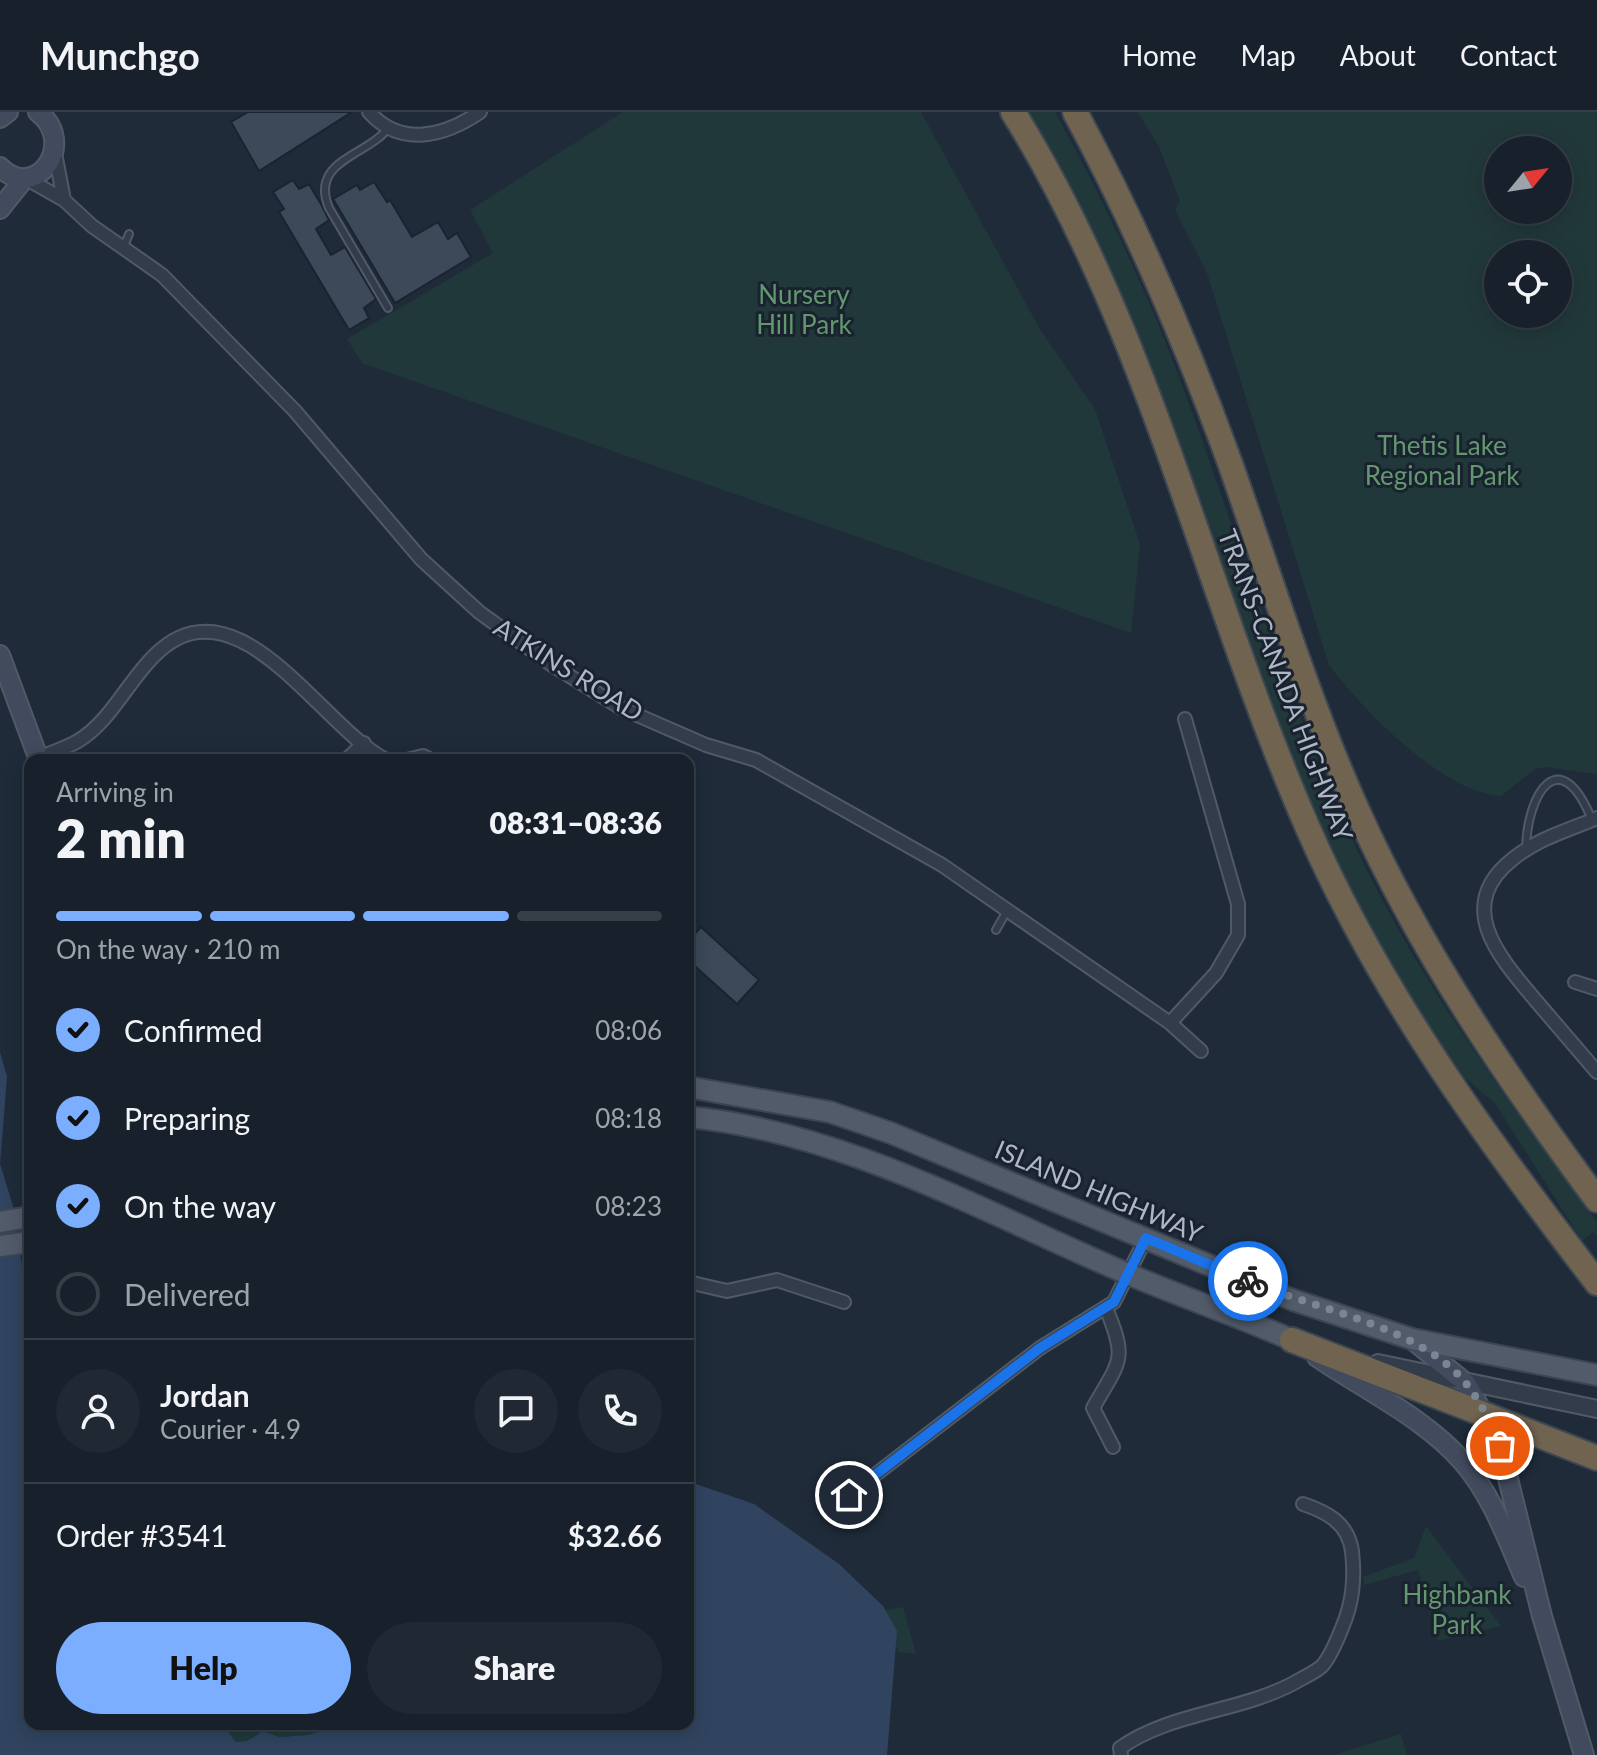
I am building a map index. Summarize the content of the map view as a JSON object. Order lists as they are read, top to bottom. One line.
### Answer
{"streets":{"highway":["TRANS-CANADA HIGHWAY"],"main road":["ISLAND HIGHWAY"],"street":["ATKINS ROAD"]},"parks":["Nursery Hill Park","Thetis Lake Regional Park","Highbank Park"],"north":"top right","page":{"header":"Munchgo","nav":["Home","Map","About","Contact"],"heading":["2 min","Arriving in","08:31–08:36"],"panel":["Jordan","Courier · 4.9","Order #3541","$32.66"],"bar":"On the way · 210 m","list":[["Confirmed","08:06"],["Preparing","08:18"],["On the way","08:23"],"Delivered"],"buttons":["Help","Share"]}}
